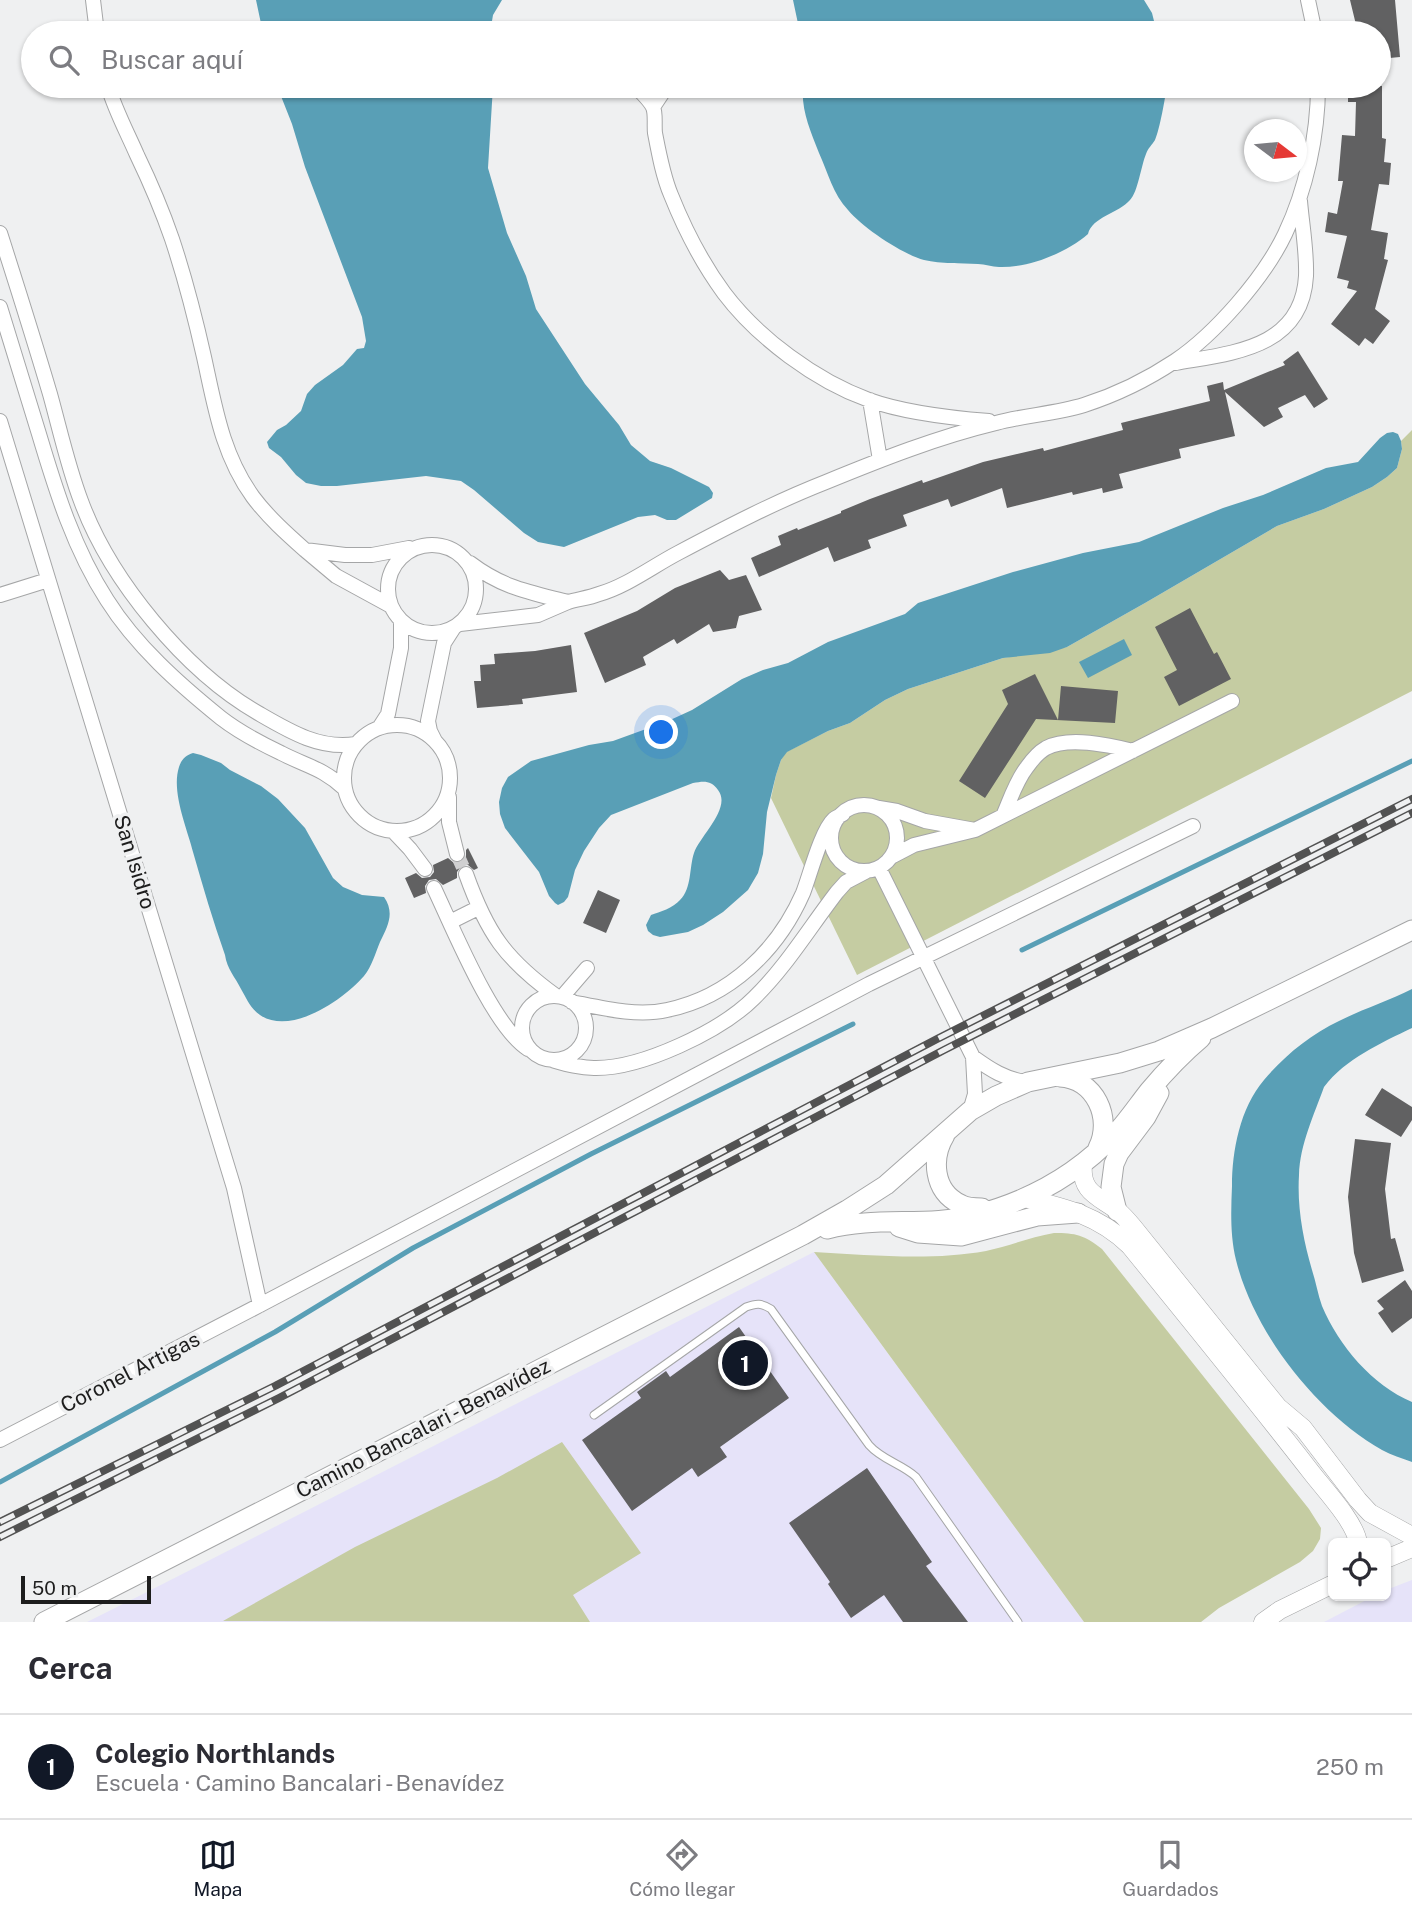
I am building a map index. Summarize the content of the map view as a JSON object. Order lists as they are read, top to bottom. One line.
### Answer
{"streets":{"main road":["Camino Bancalari - Benavídez"],"street":["San Isidro","Coronel Artigas"]},"crossings":[["San Isidro","Coronel Artigas"]],"scale_bar":"50 m","north":"right","page":{"search":"Buscar aquí","pins":"1","scale":"50 m","heading":"Cerca","list":[{"mark":"1","name":"Colegio Northlands","note":"Escuela · Camino Bancalari - Benavídez","value":"250 m"}],"nav":["Mapa","Cómo llegar","Guardados"]}}
